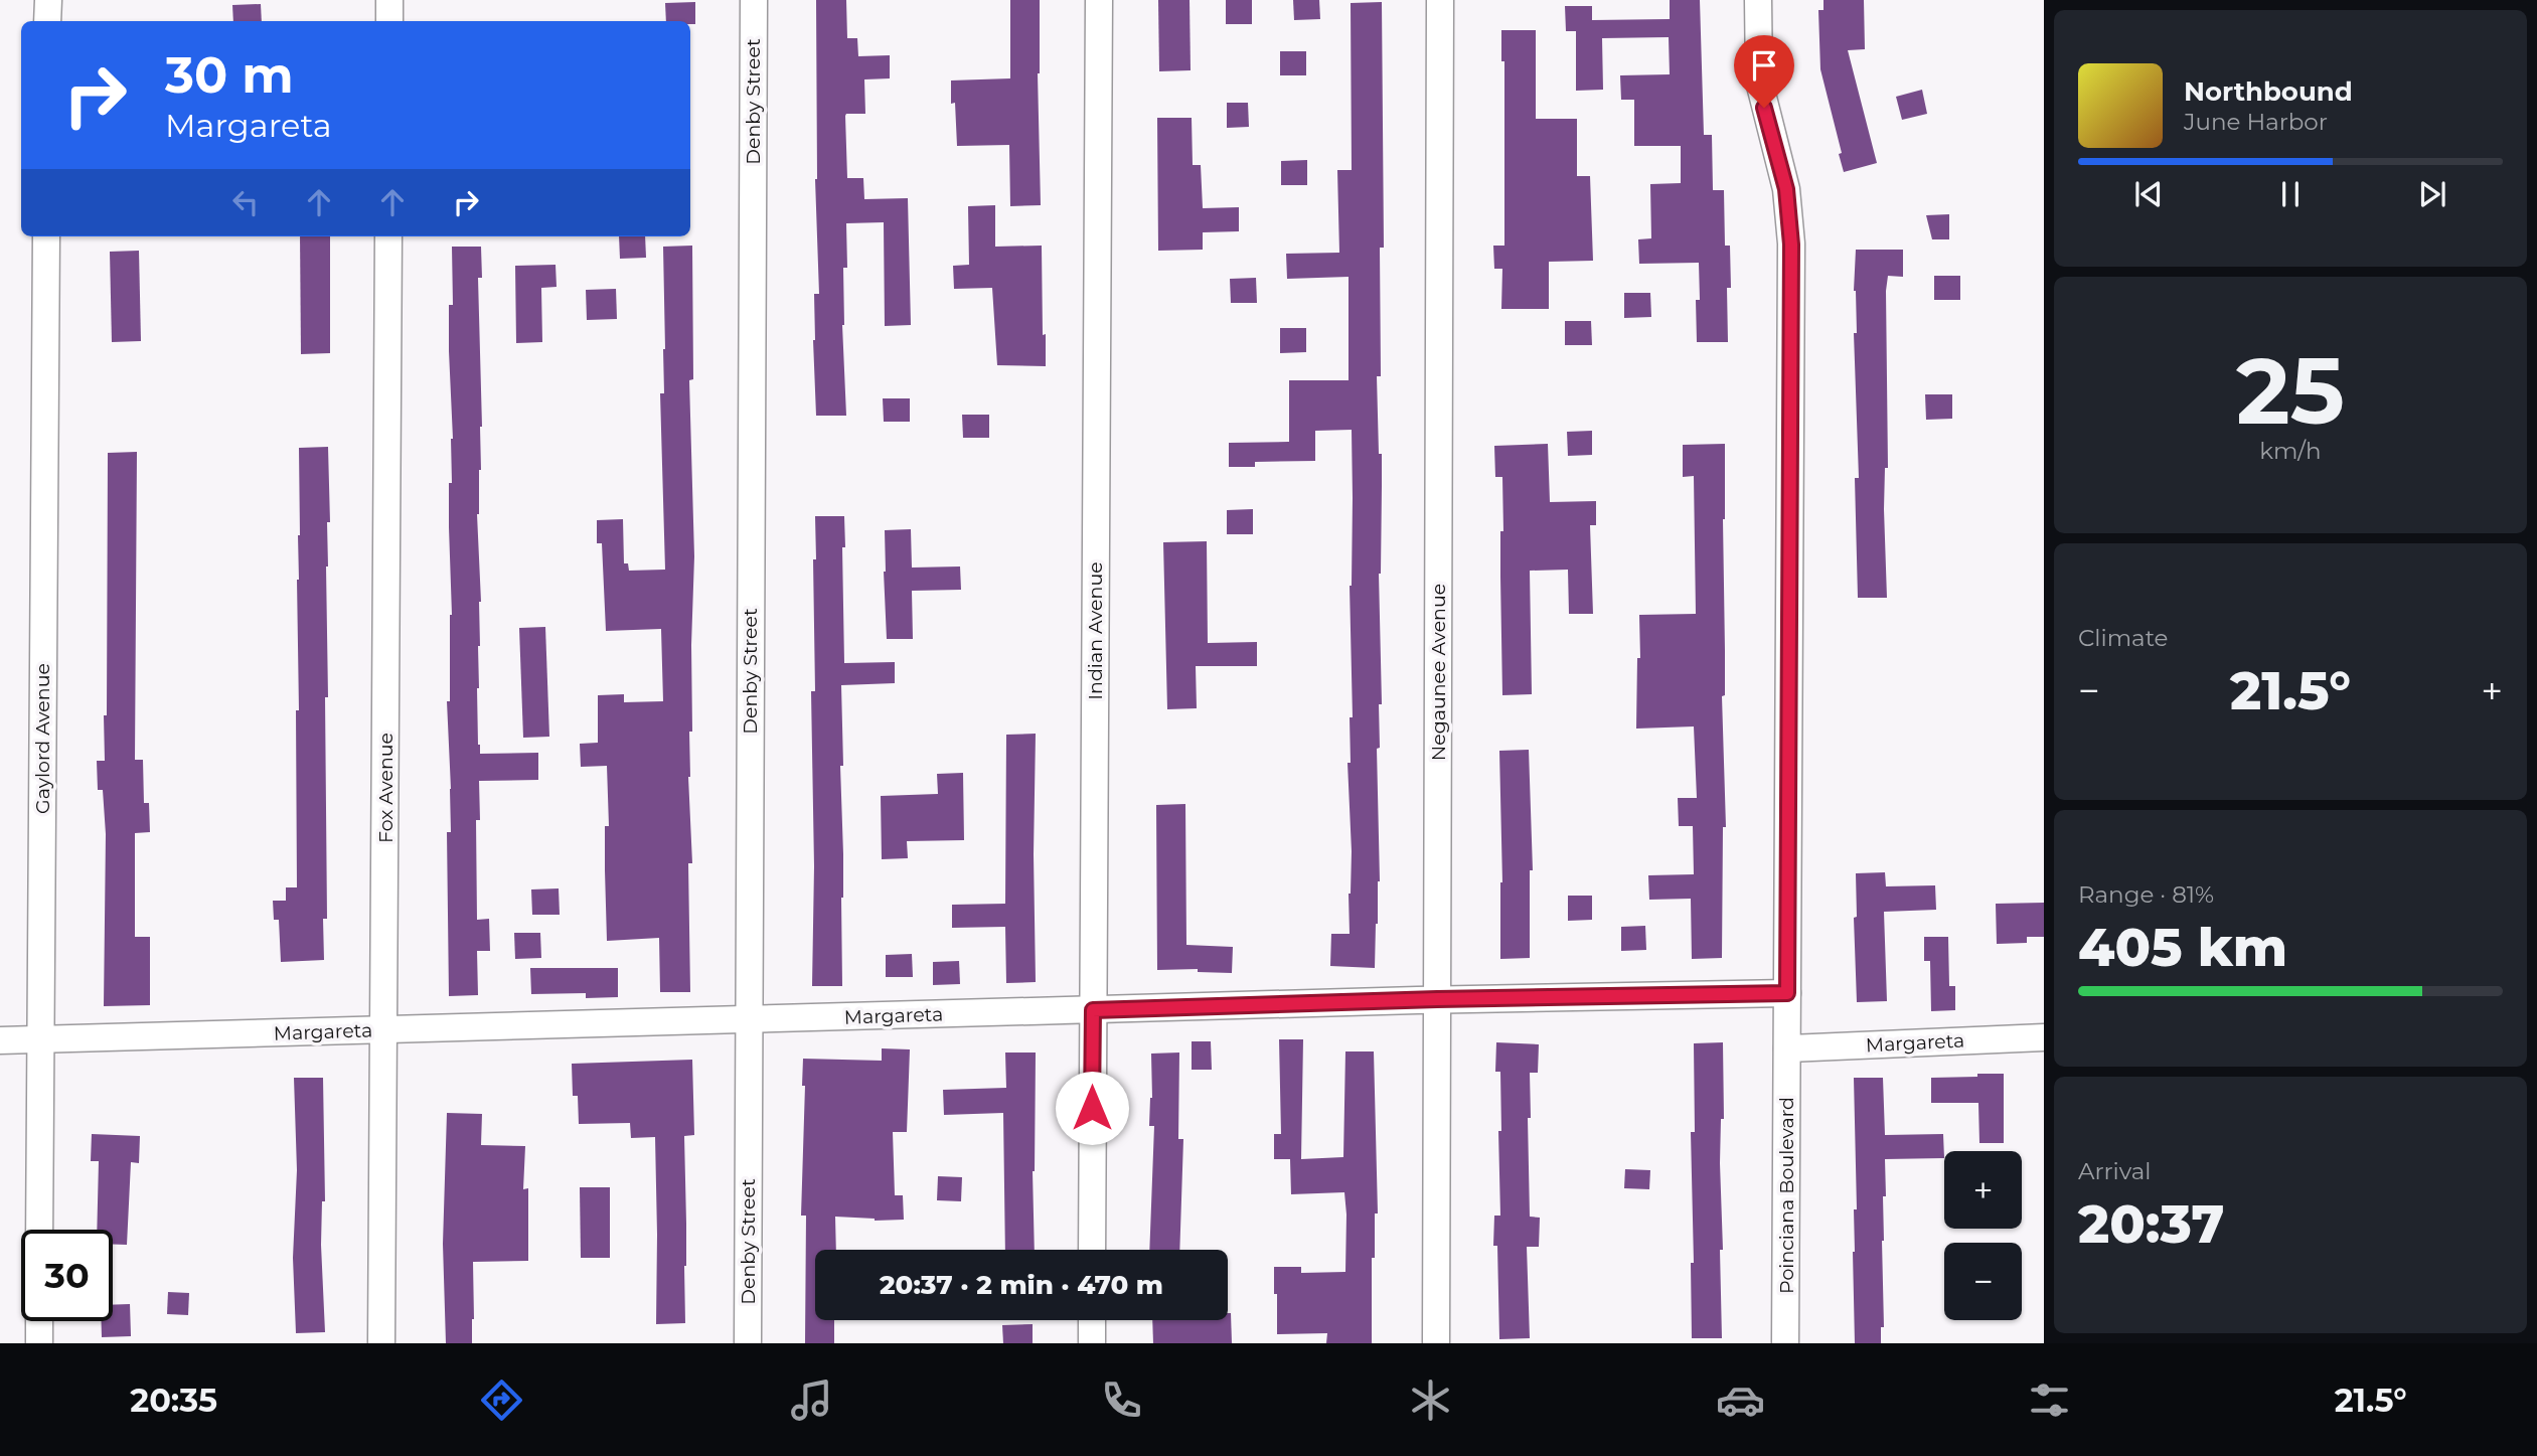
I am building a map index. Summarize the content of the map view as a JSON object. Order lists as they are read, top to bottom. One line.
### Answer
{"streets":{"street":["Denby Street","Indian Avenue","Negaunee Avenue","Gaylord Avenue","Fox Avenue","Margareta","Poinciana Boulevard"]},"crossings":[["Denby Street","Margareta"],["Indian Avenue","Margareta"],["Negaunee Avenue","Margareta"],["Gaylord Avenue","Margareta"],["Fox Avenue","Margareta"],["Margareta","Poinciana Boulevard"]],"page":{"turn":["30 m","Margareta"],"song":["Northbound","June Harbor"],"tile":[["25","km/h"],"Climate",["Range · 81%","405 km"],["Arrival","20:37"]],"heat":["−","21.5°","+"],"map_buttons":["+","−"],"limit":"30","trip":"20:37 · 2 min · 470 m","tabs":["20:35","21.5°"]}}
